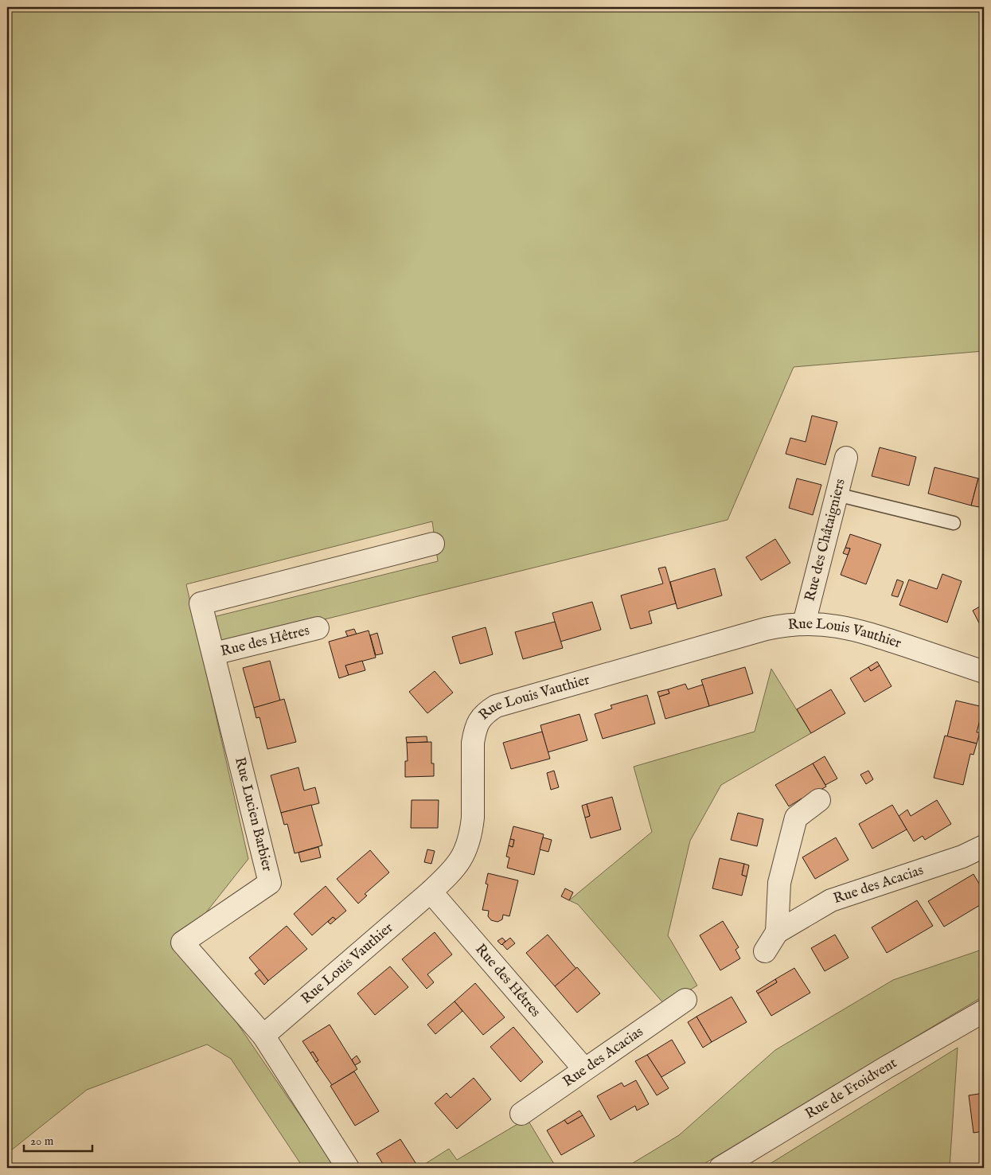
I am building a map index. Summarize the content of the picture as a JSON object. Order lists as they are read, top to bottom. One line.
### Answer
{"streets":{"street":["Rue des Châtaigniers","Rue Louis Vauthier","Rue des Hêtres","Rue Lucien Barbier","Rue des Acacias","Rue de Froidvent"]},"crossings":[["Rue des Châtaigniers","Rue Louis Vauthier"],["Rue Louis Vauthier","Rue des Hêtres"],["Rue Louis Vauthier","Rue Lucien Barbier"],["Rue des Hêtres","Rue Lucien Barbier"],["Rue des Hêtres","Rue des Acacias"]],"scale_bar":"20 m"}
